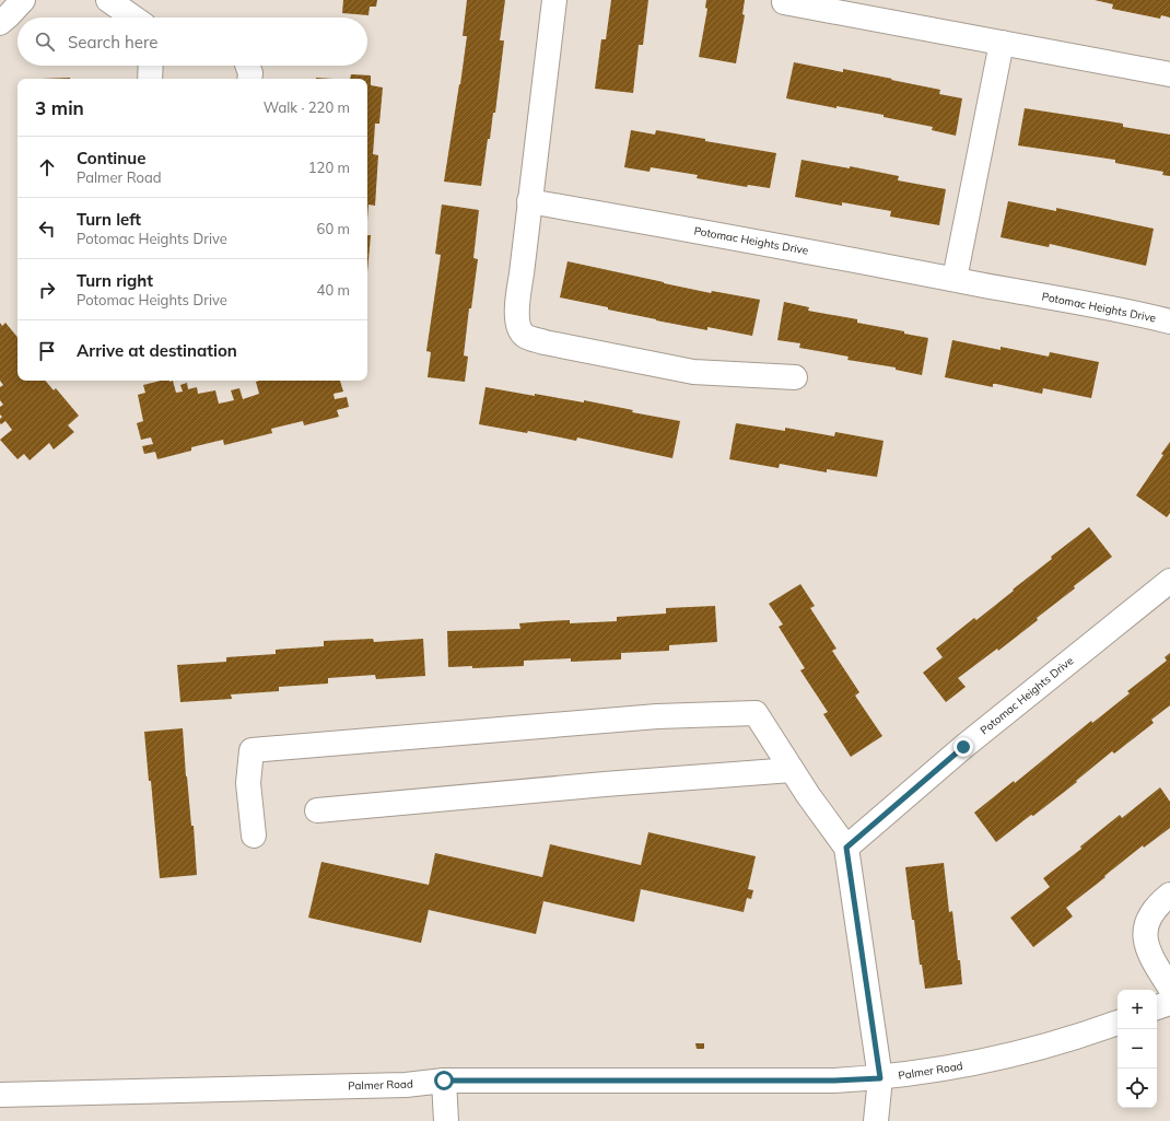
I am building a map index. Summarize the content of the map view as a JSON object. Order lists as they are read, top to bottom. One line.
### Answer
{"streets":{"street":["Potomac Heights Drive","Palmer Road"]},"page":{"search":"Search here","heading":["3 min","Walk · 220 m"],"list":[["Continue","Palmer Road","120 m"],["Turn left","Potomac Heights Drive","60 m"],["Turn right","Potomac Heights Drive","40 m"],"Arrive at destination"],"map_buttons":["+","−"]}}
